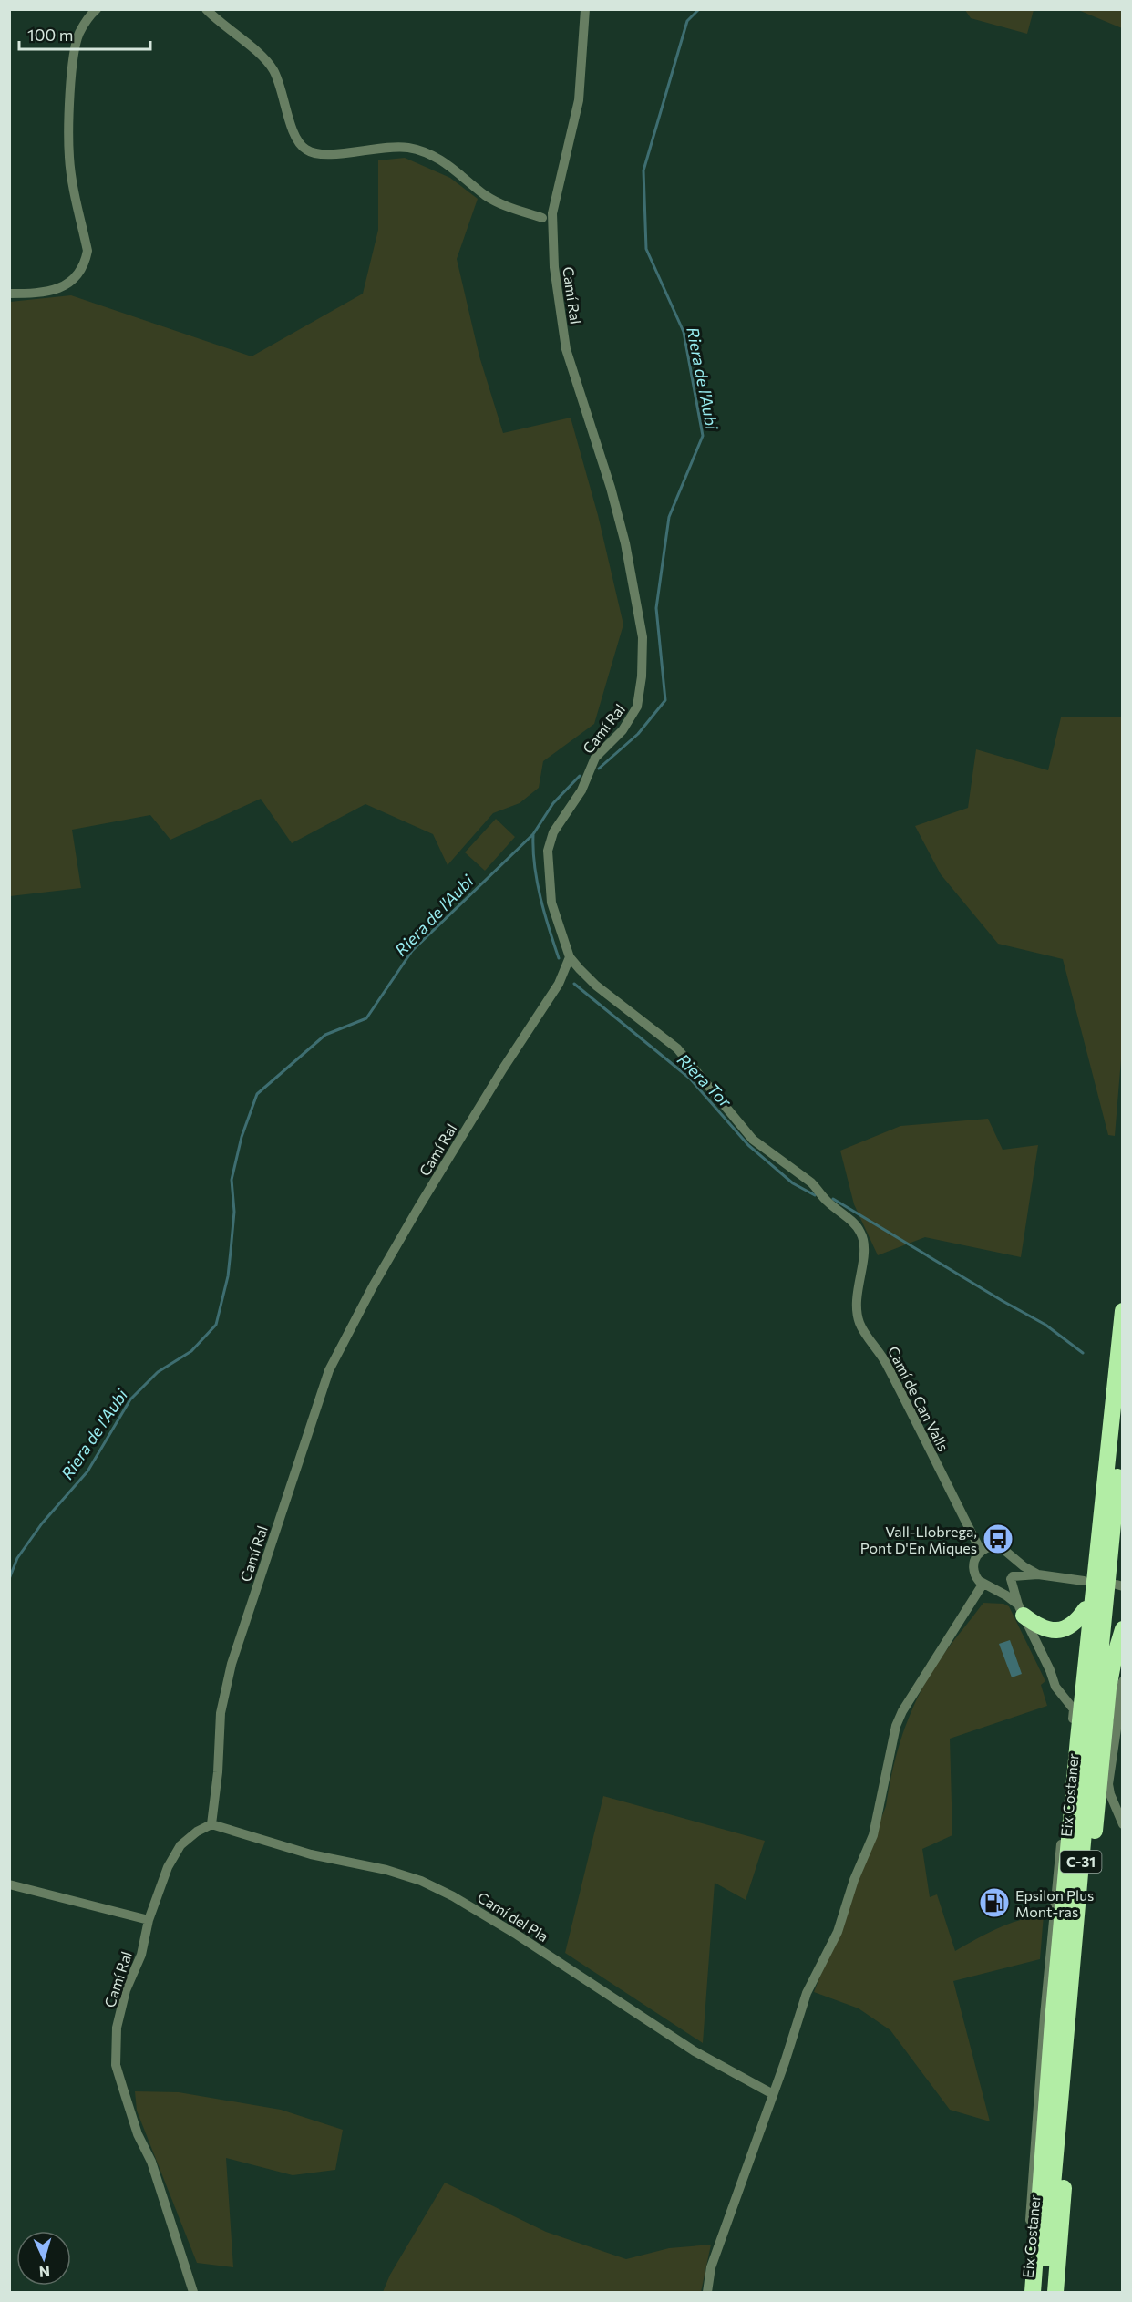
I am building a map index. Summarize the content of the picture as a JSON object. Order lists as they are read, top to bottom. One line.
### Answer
{"streets":{"highway":["Eix Costaner","C-31"],"street":["Camí Ral","Camí de Can Valls","Camí del Pla"]},"crossings":[["Camí Ral","Camí de Can Valls"],["Camí Ral","Camí del Pla"]],"water":["Riera de l'Aubi","Riera Tor"],"places":{"bus stop":["Vall-Llobrega, Pont D'En Miques"],"fuel station":["Epsilon Plus Mont-ras"]},"scale_bar":"100 m","north":"bottom"}
